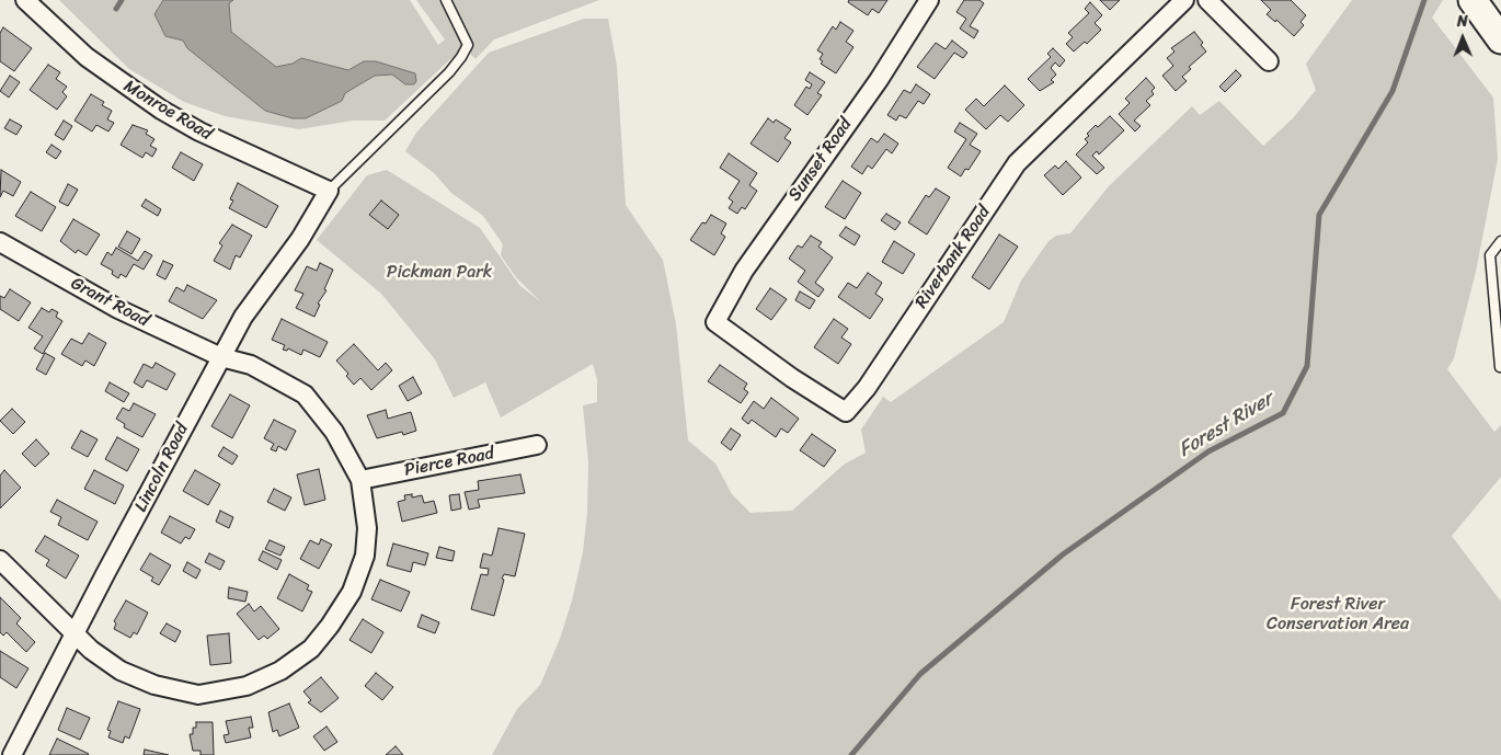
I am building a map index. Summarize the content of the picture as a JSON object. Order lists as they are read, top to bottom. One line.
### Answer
{"streets":{"street":["Monroe Road","Sunset Road","Riverbank Road","Grant Road","Pierce Road","Lincoln Road"]},"crossings":[["Monroe Road","Lincoln Road"],["Sunset Road","Riverbank Road"],["Grant Road","Pierce Road"],["Grant Road","Lincoln Road"]],"water":["Forest River"],"parks":["Pickman Park","Forest River Conservation Area"],"north":"top"}
